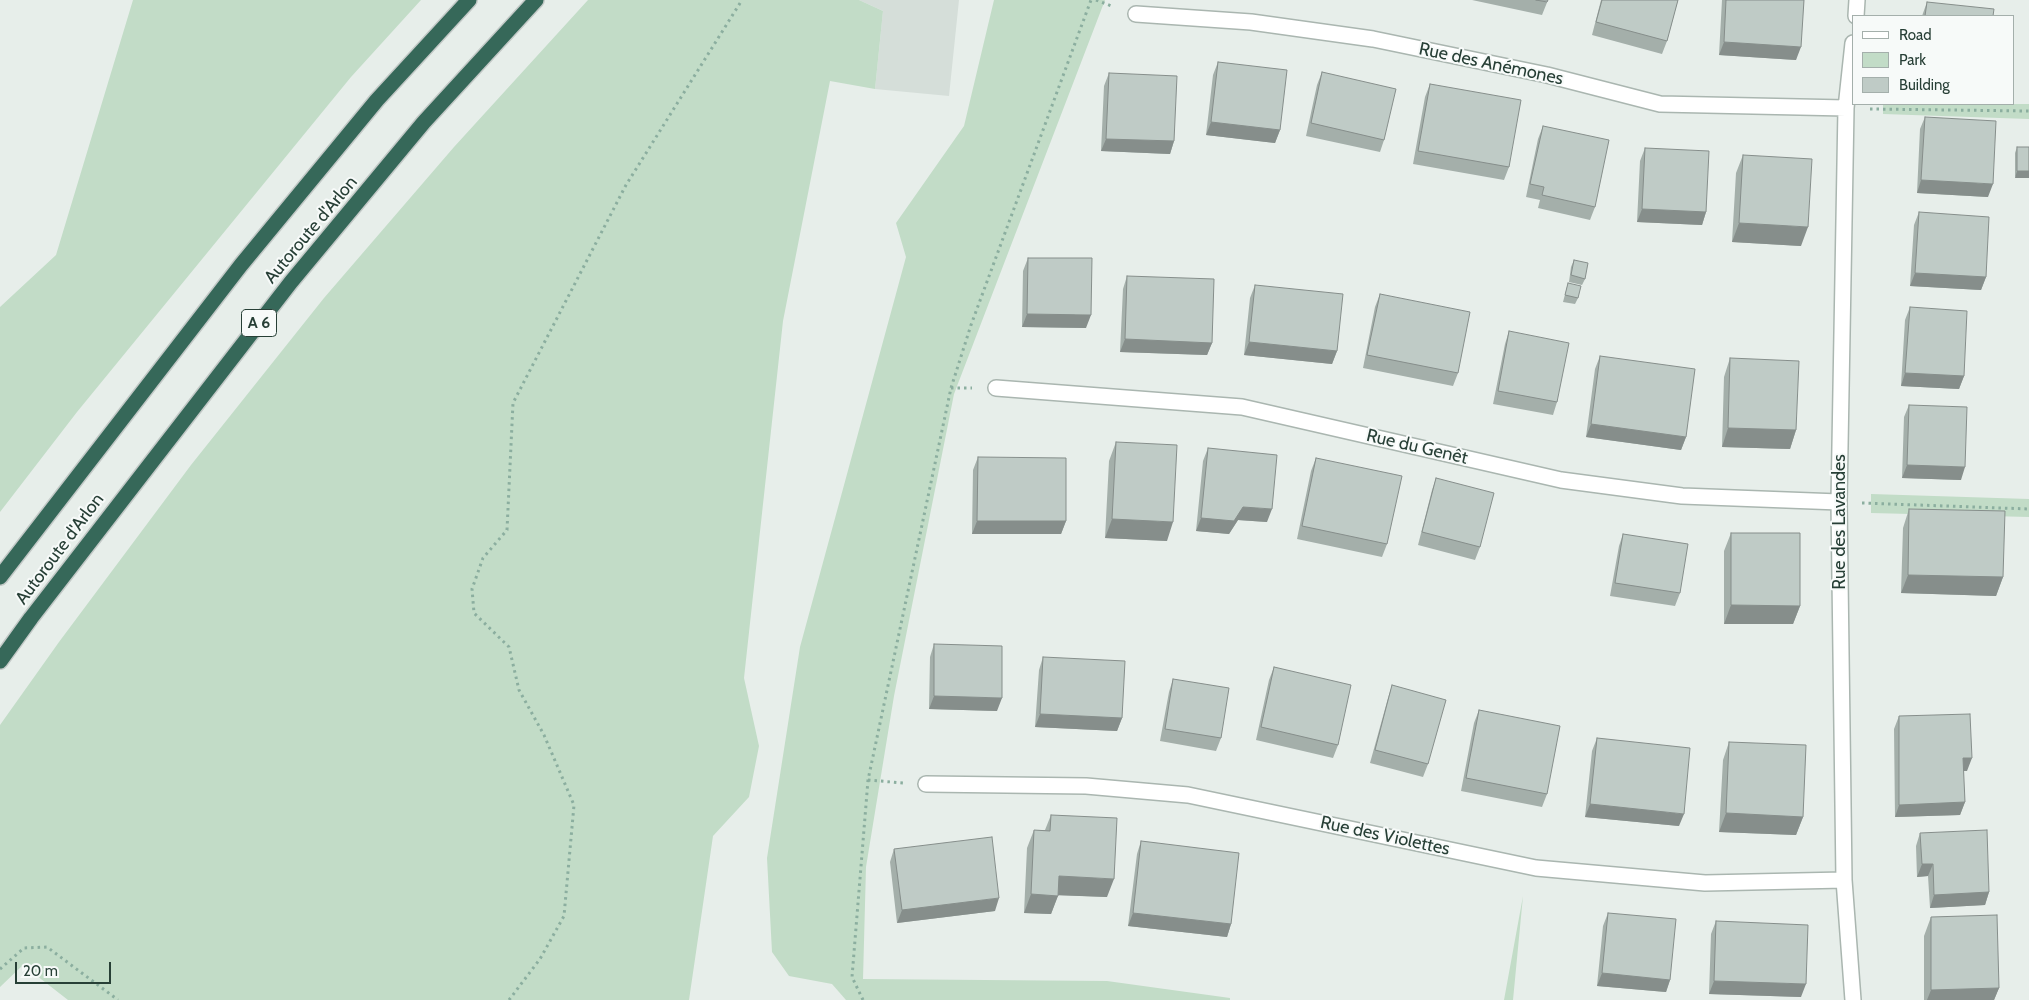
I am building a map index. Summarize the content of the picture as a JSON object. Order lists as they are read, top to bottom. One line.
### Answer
{"streets":{"highway":["Autoroute d'Arlon","A 6"],"street":["Rue des Anémones","Rue du Genêt","Rue des Lavandes","Rue des Violettes"]},"crossings":[["Rue des Anémones","Rue des Lavandes"],["Rue du Genêt","Rue des Lavandes"],["Rue des Lavandes","Rue des Violettes"]],"legend":["Road","Park","Building"],"scale_bar":"20 m"}
